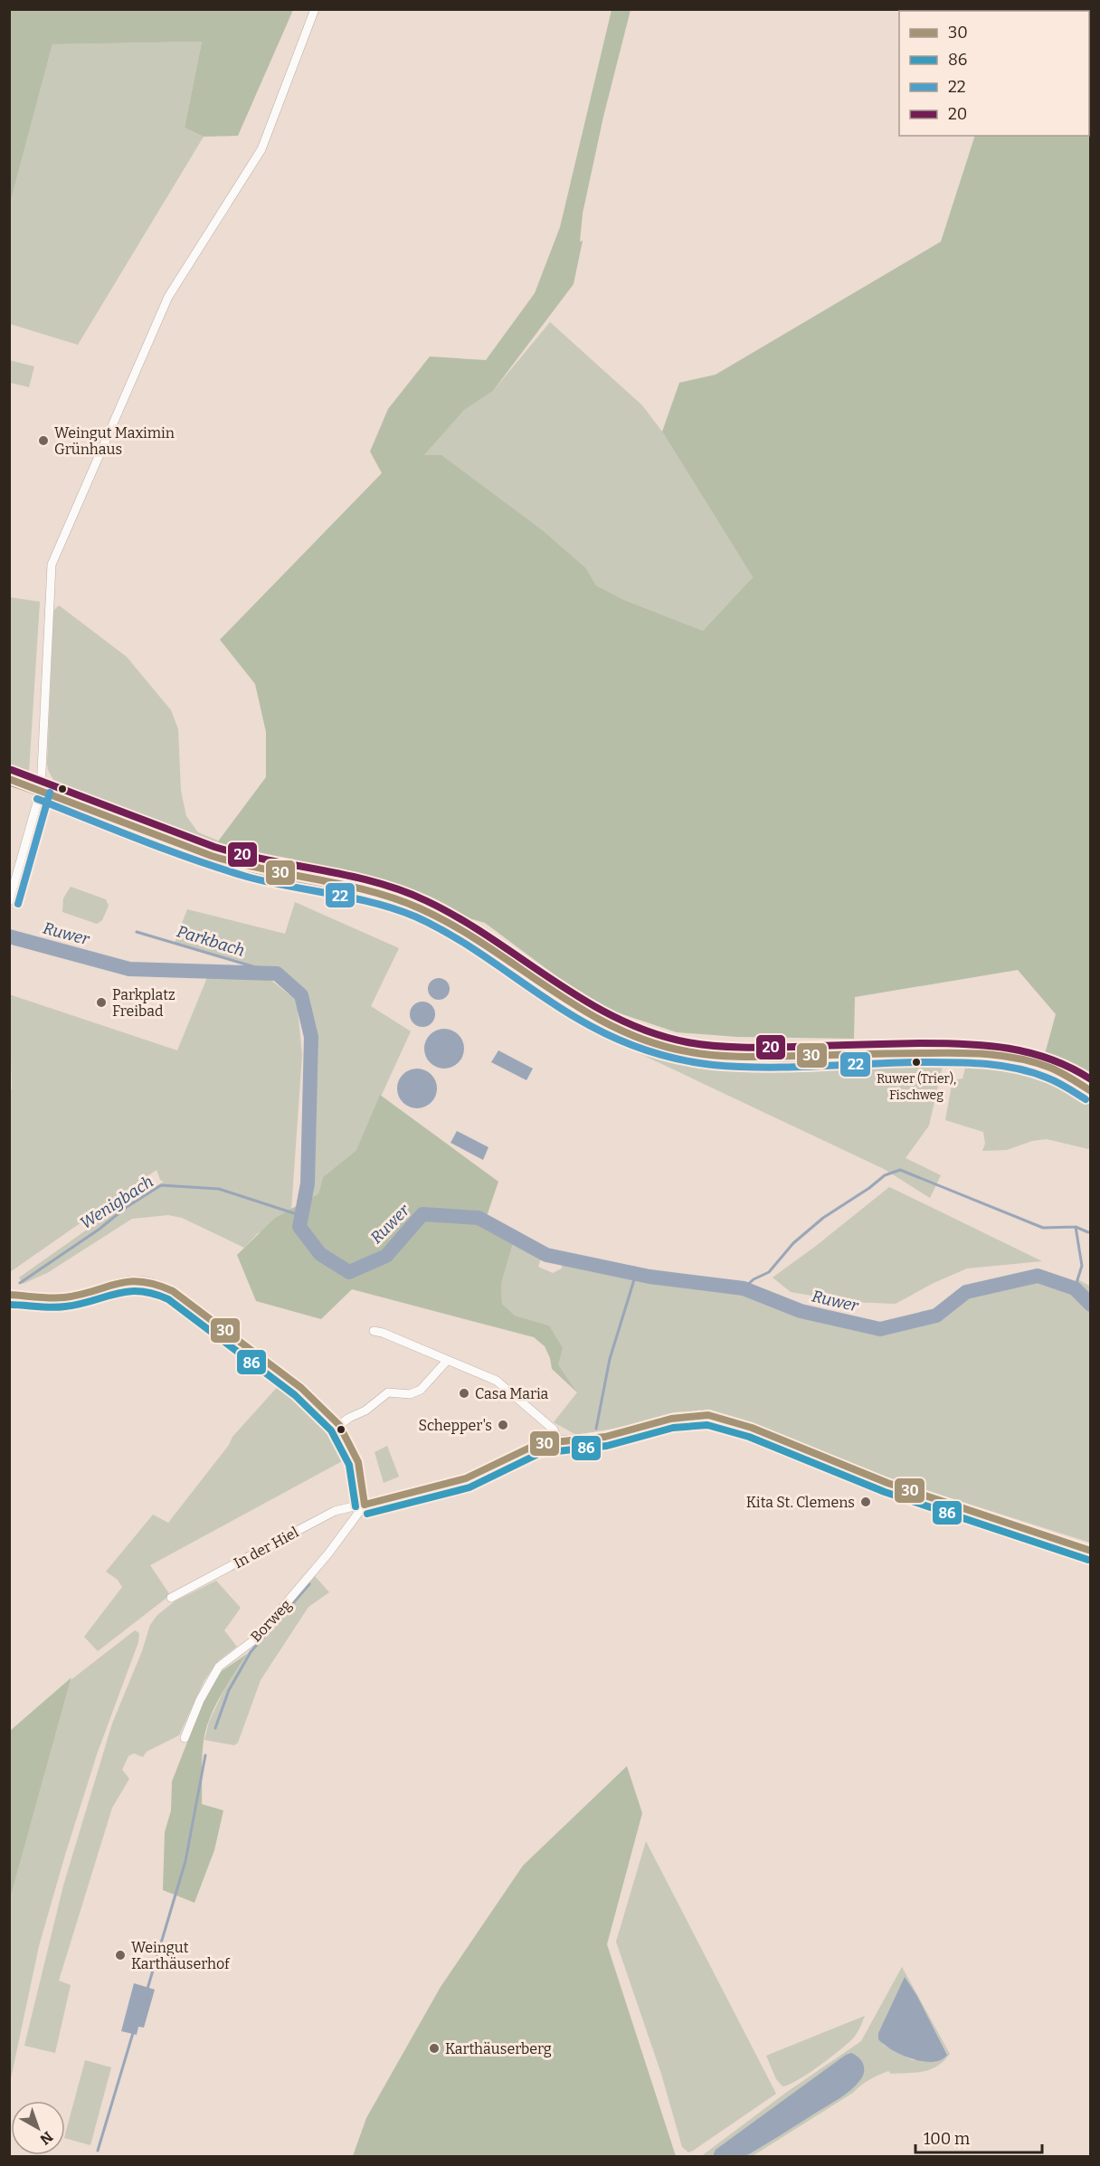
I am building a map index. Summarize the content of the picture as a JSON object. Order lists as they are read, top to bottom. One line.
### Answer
{"streets":{"street":["In der Hiel","Borweg"]},"crossings":[["In der Hiel","Borweg"]],"water":["Ruwer","Parkbach","Wenigbach"],"places":["Weingut Maximin Grünhaus","Parkplatz Freibad","Ruwer (Trier), Fischweg","Casa Maria","Schepper's","Kita St. Clemens","Weingut Karthäuserhof","Karthäuserberg"],"lines":["transit line 20","transit line 30","transit line 22","transit line 86"],"legend":["30","86","22","20"],"scale_bar":"100 m","north":"bottom right"}
